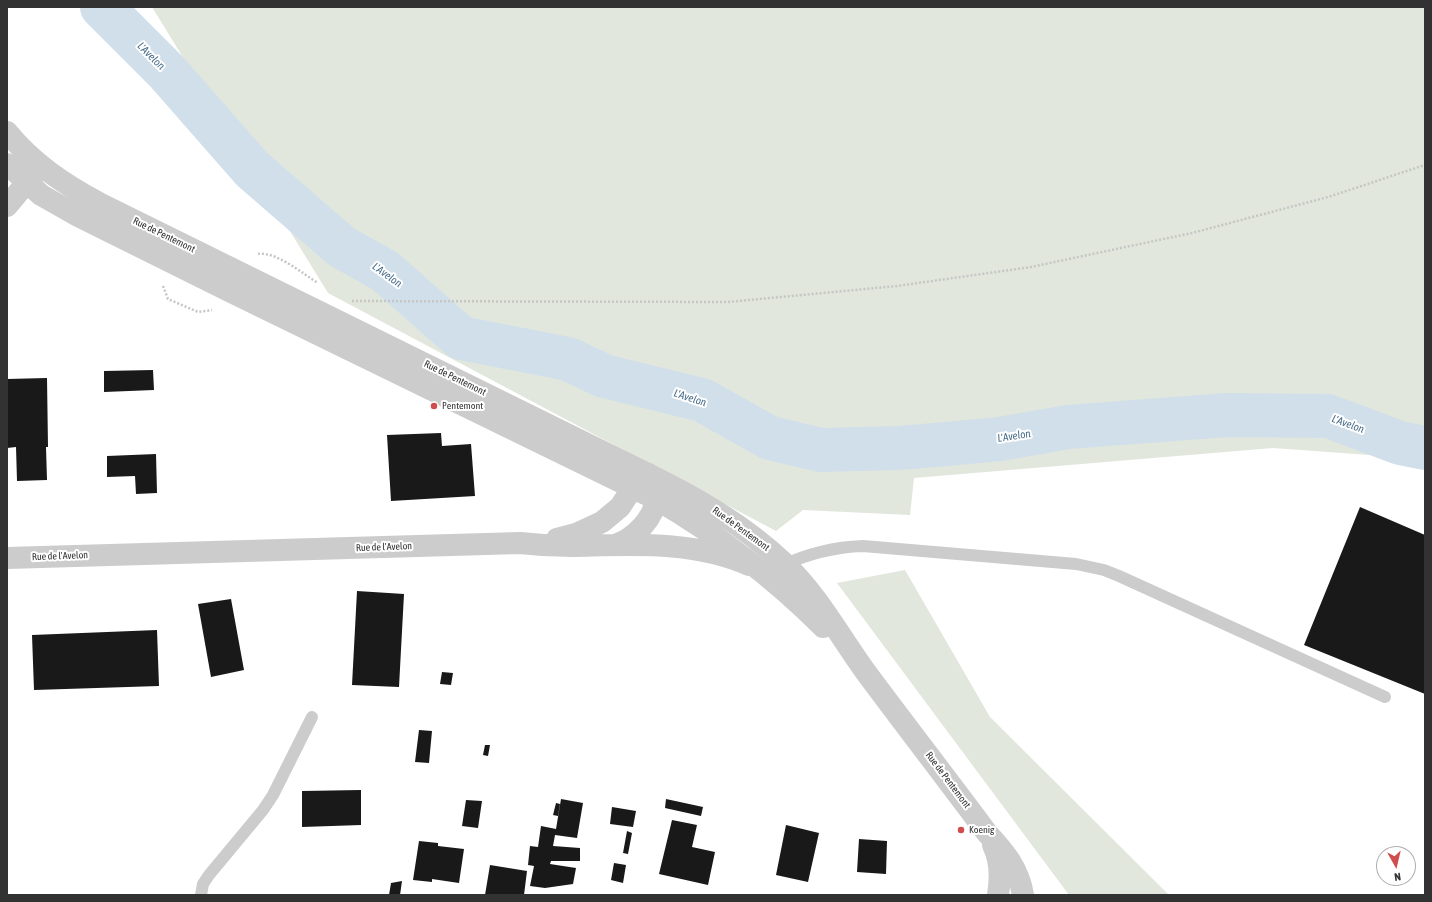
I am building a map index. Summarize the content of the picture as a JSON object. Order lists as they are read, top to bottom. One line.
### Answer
{"streets":{"street":["Rue de Pentemont","Rue de l'Avelon"]},"crossings":[["Rue de Pentemont","Rue de l'Avelon"]],"water":["L'Avelon"],"places":["Pentemont","Koenig"],"north":"bottom"}
